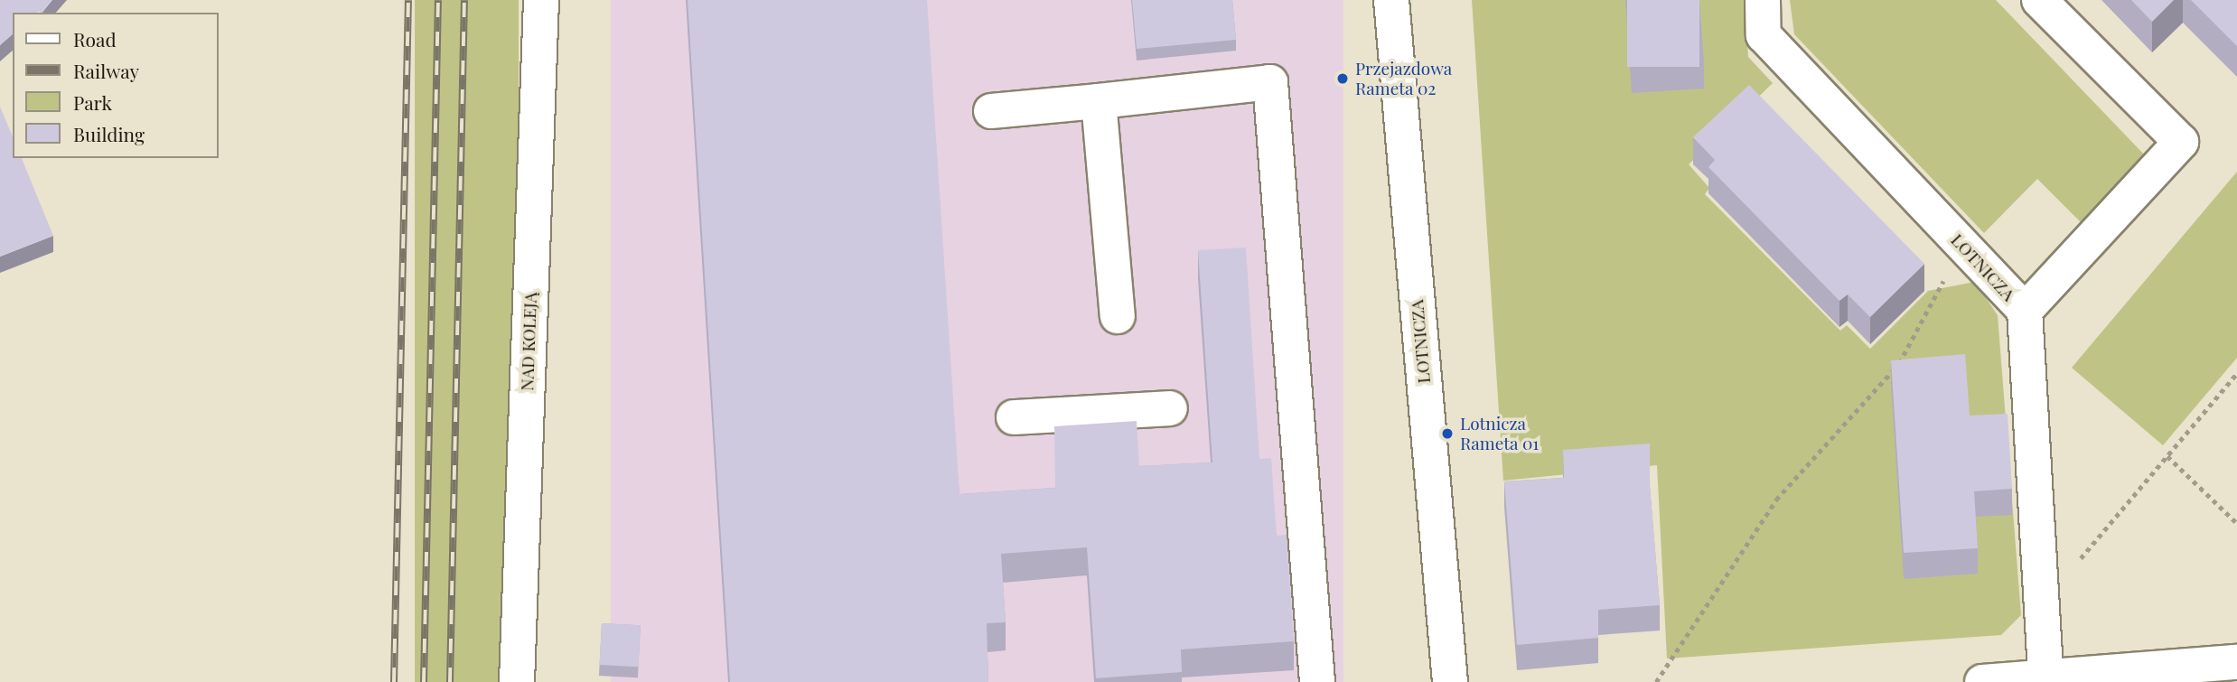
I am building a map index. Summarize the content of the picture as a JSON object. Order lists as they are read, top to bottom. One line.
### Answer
{"streets":{"street":["LOTNICZA","NAD KOLEJĄ"]},"places":["Przejazdowa Rameta 02","Lotnicza Rameta 01"],"legend":["Road","Railway","Park","Building"]}
